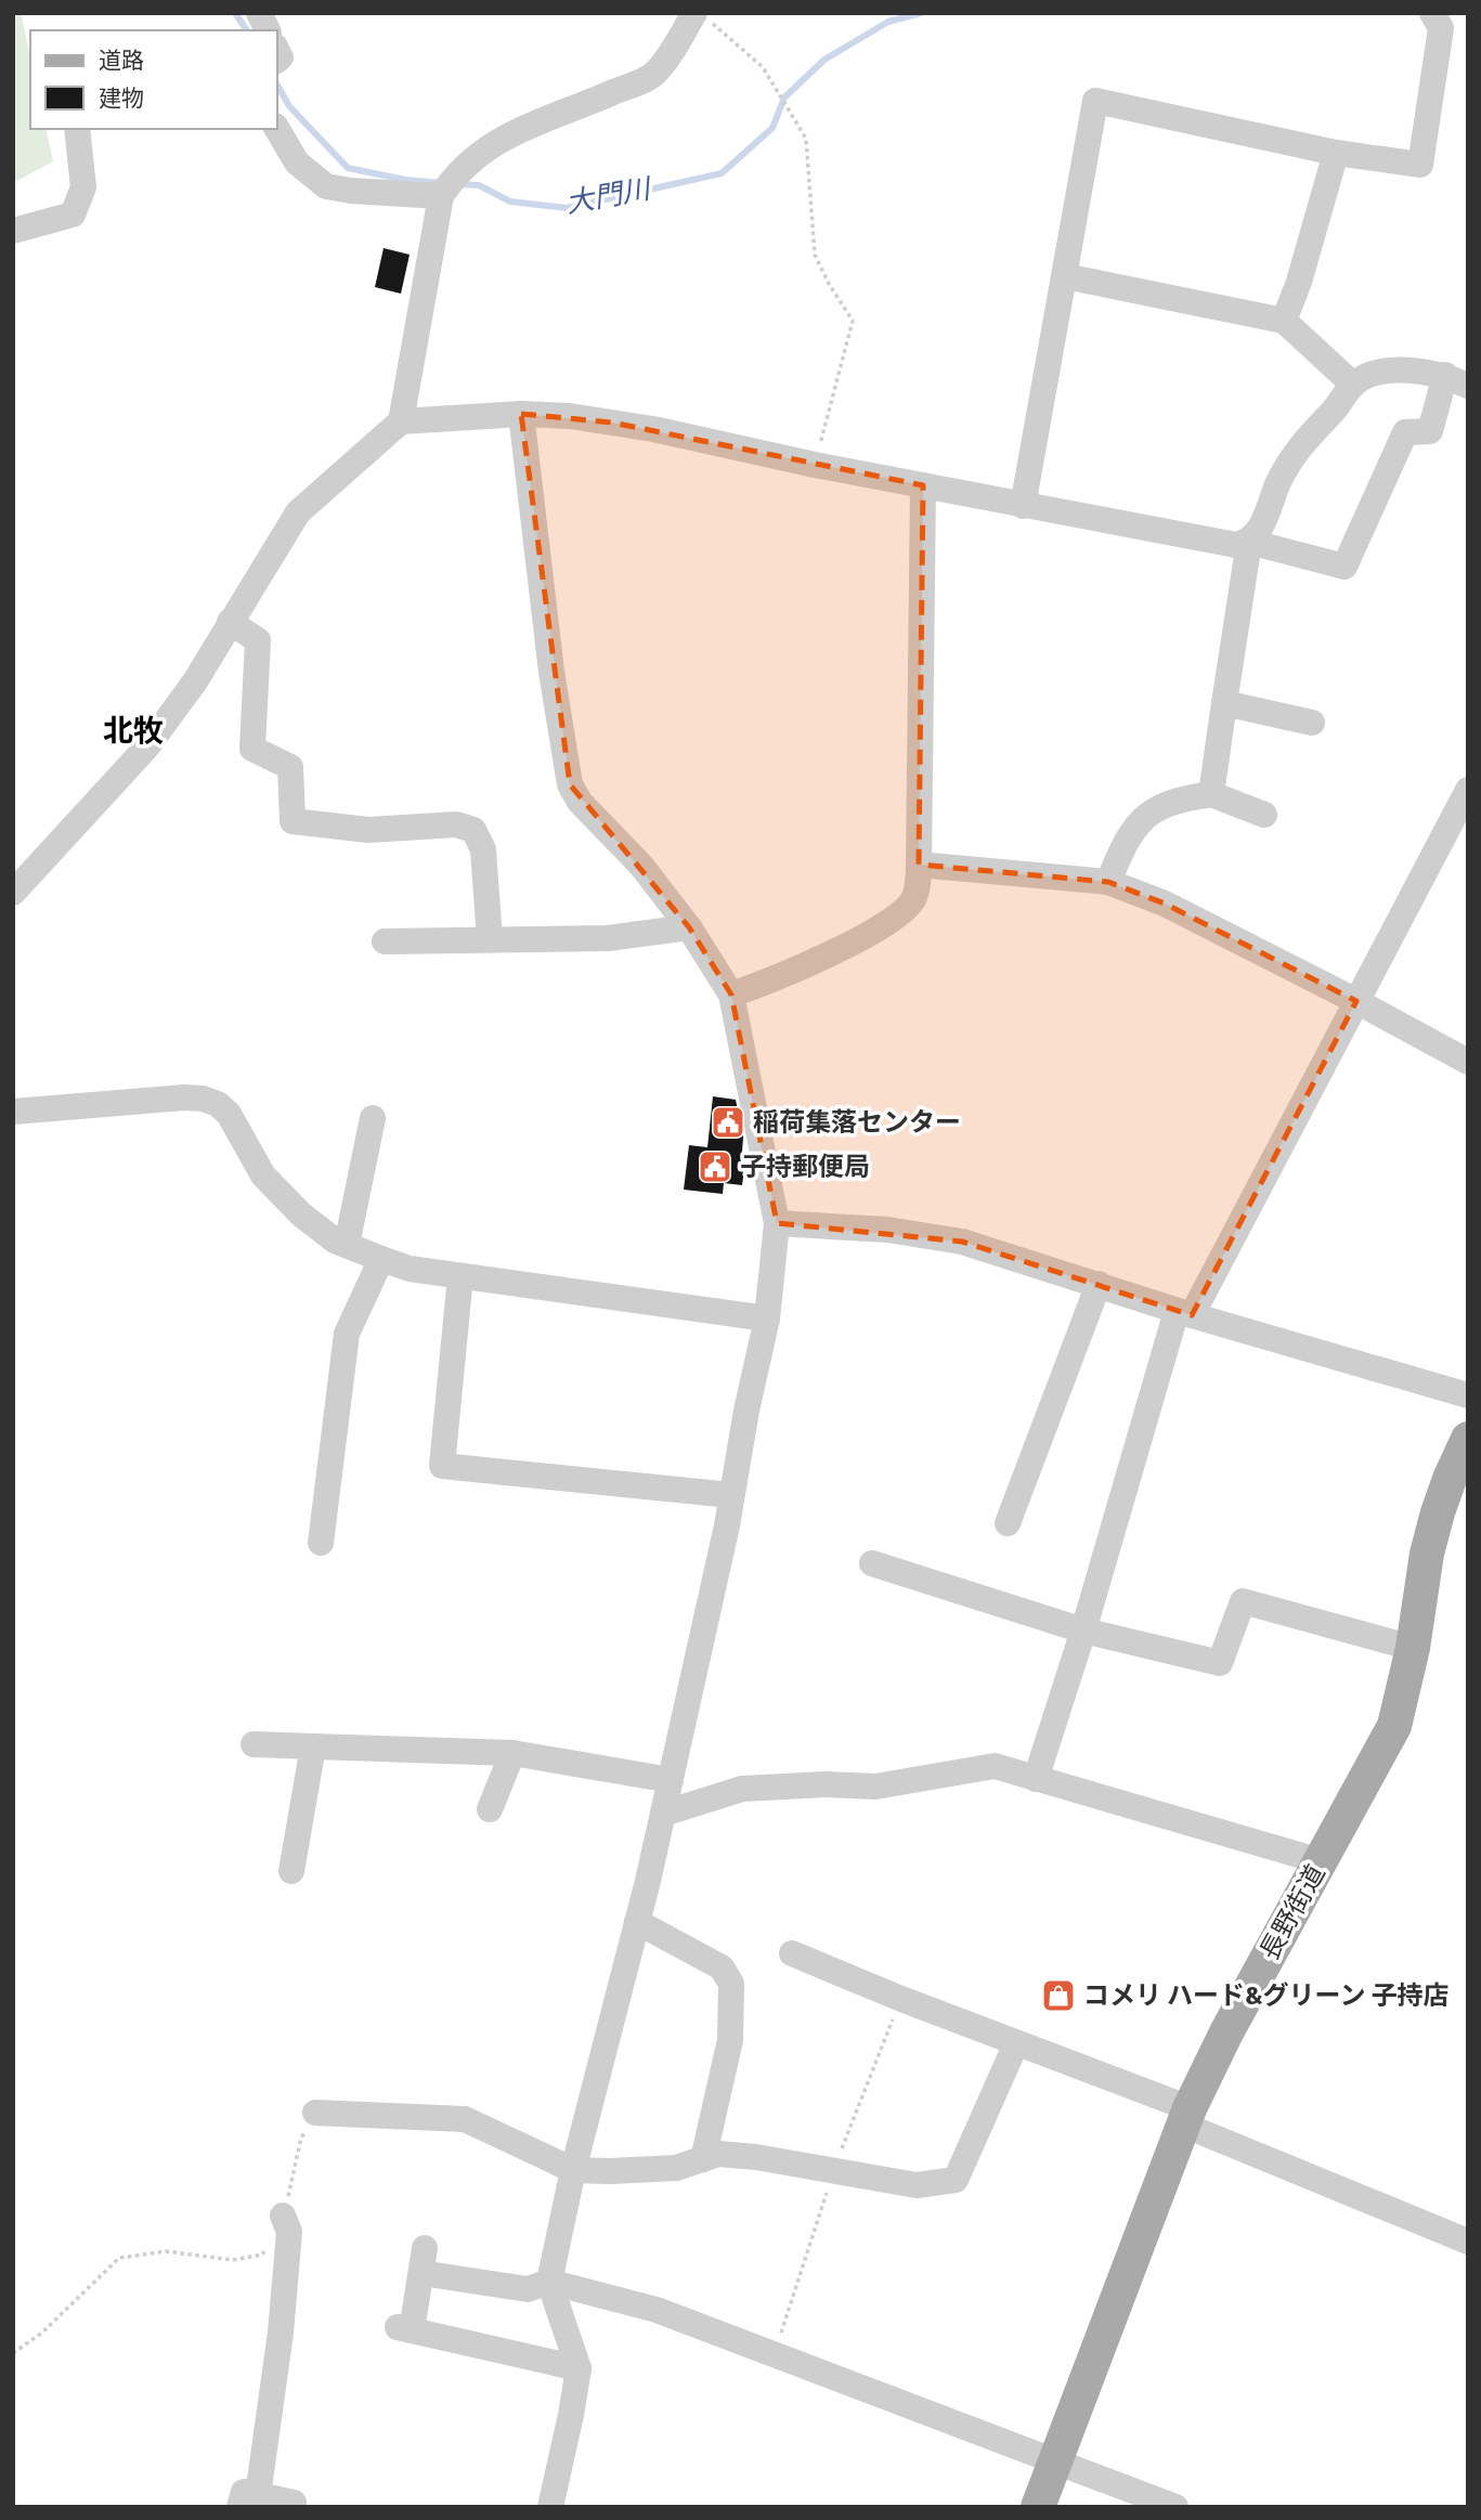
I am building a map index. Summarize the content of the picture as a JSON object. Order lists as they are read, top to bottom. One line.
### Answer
{"streets":{"main road":["長野街道"]},"districts":["北牧"],"water":["大門川"],"places":{"public building":["稲荷集落センター","子持郵便局"],"shop":["コメリ ハード&グリーン 子持店"]},"legend":["道路","建物"]}
